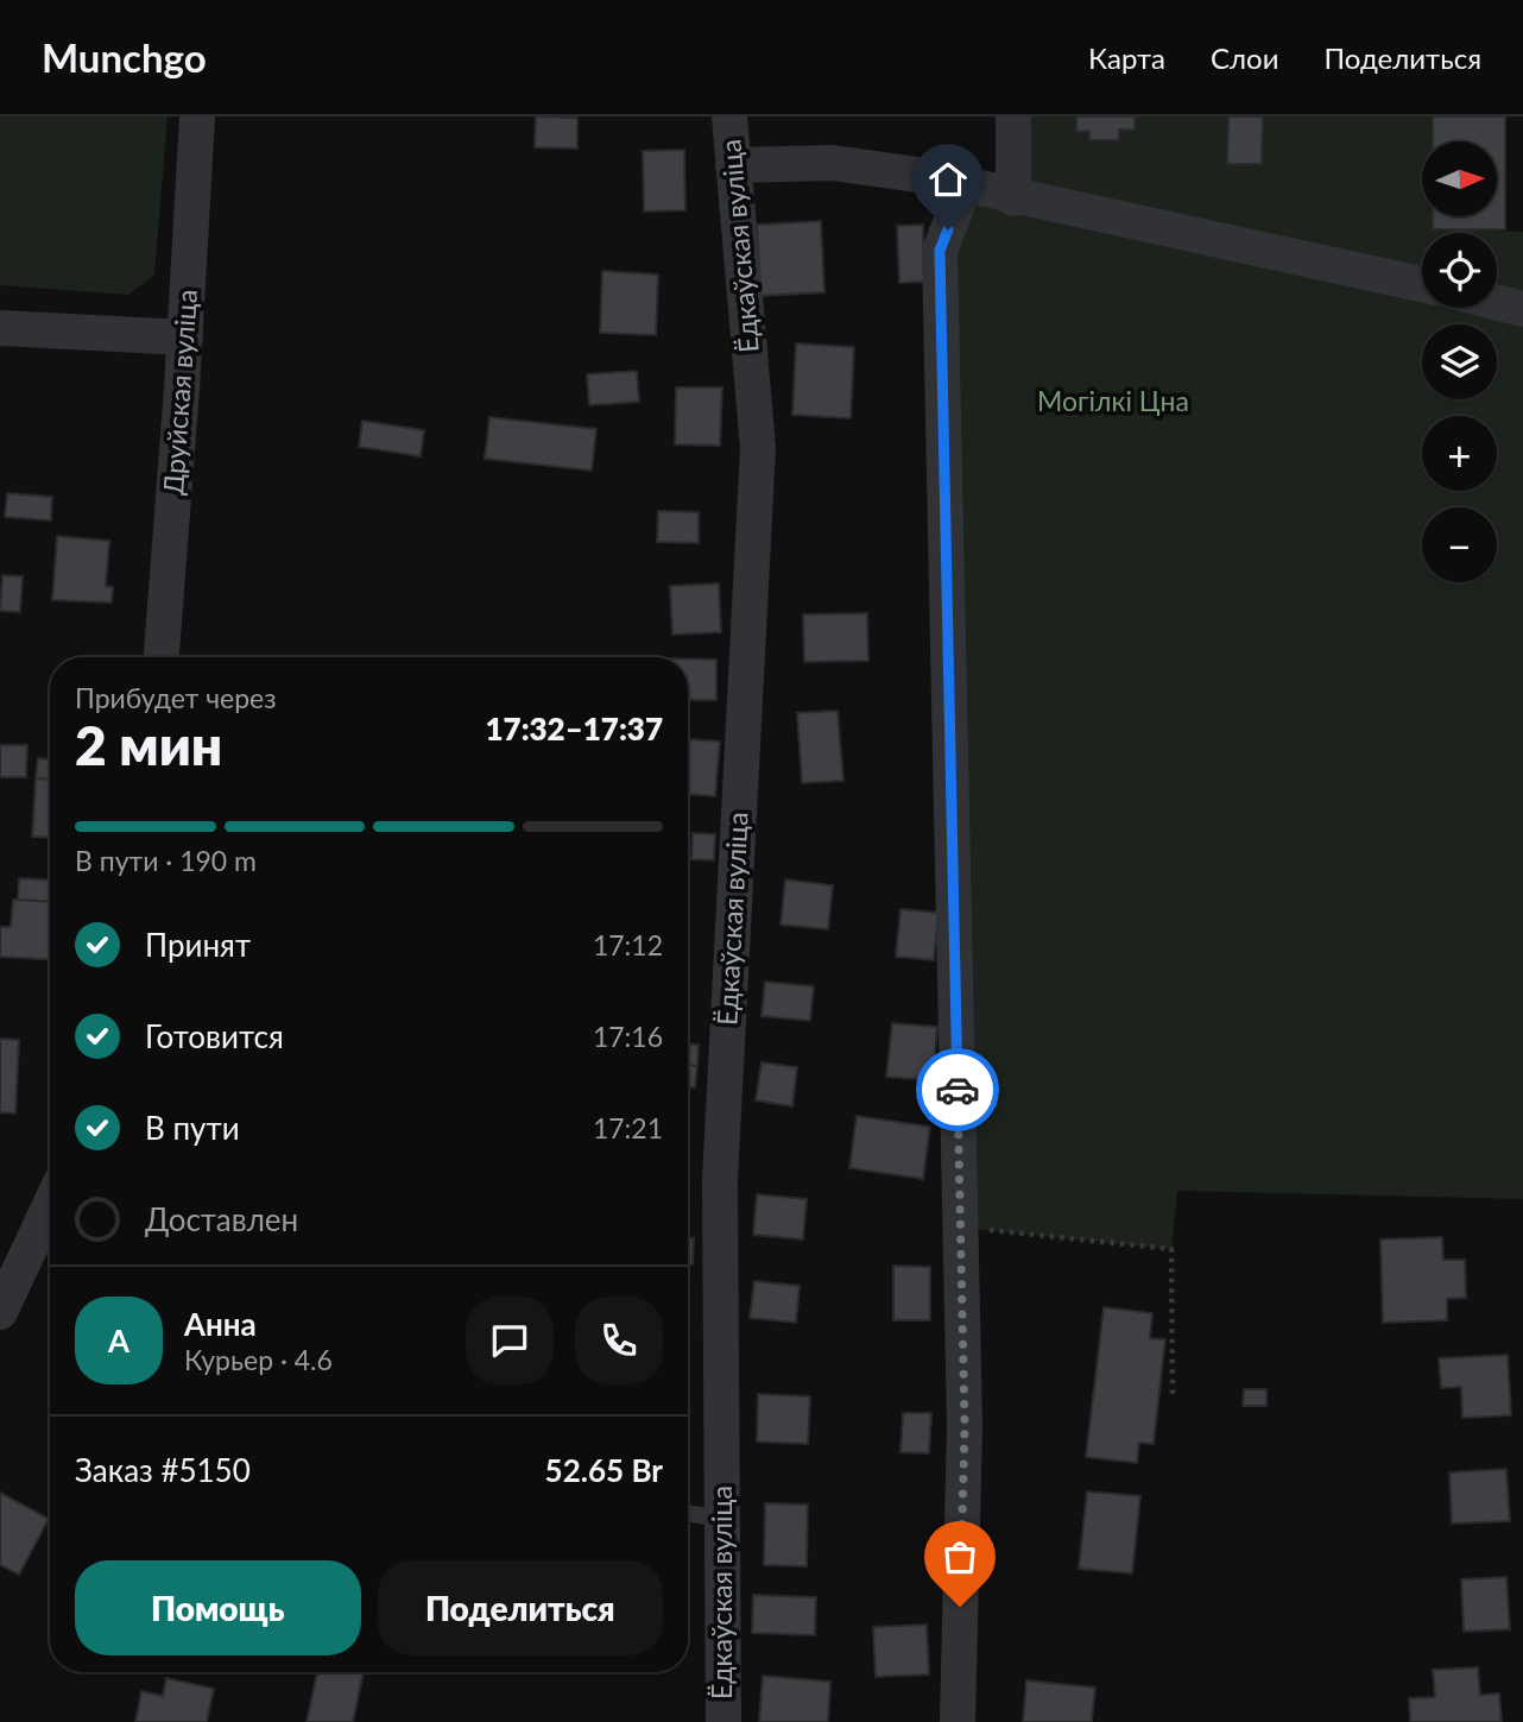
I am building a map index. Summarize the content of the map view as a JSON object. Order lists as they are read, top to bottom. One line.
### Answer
{"streets":{"street":["Ёдкаўская вуліца","Друйская вуліца"]},"parks":["Могілкі Цна"],"north":"right","page":{"header":"Munchgo","nav":["Карта","Слои","Поделиться"],"map_buttons":["+","−"],"heading":["2 мин","Прибудет через","17:32–17:37"],"panel":["Анна","Курьер · 4.6","Заказ #5150","52.65 Br"],"bar":"В пути · 190 m","list":[["Принят","17:12"],["Готовится","17:16"],["В пути","17:21"],"Доставлен"],"round":"А","buttons":["Помощь","Поделиться"]}}
